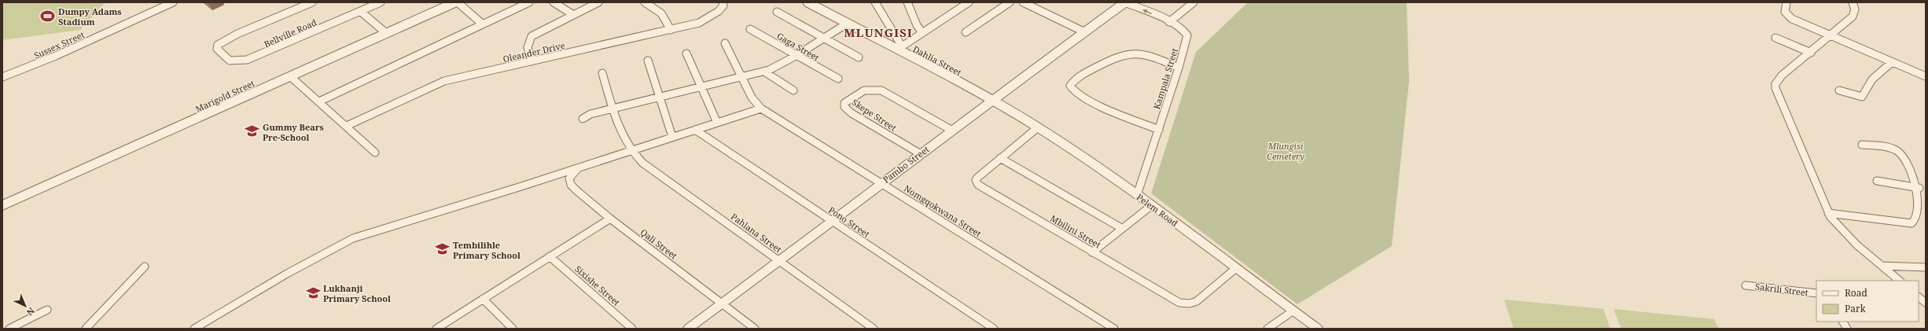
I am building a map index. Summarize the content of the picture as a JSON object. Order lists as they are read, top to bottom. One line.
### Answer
{"streets":{"street":["Bellville Road","Sussex Street","Gaga Street","Oleander Drive","Dahlia Street","Kampala Street","Marigold Street","Skepe Street","Pambo Street","Pelem Road","Nomgqokwana Street","Pono Street","Mbilini Street","Pahlana Street","Qali Street","Sixishe Street","Sakrili Street"]},"crossings":[["Dahlia Street","Pambo Street"],["Dahlia Street","Pelem Road"],["Kampala Street","Pambo Street"],["Kampala Street","Pelem Road"],["Skepe Street","Pambo Street"],["Pambo Street","Pelem Road"],["Pambo Street","Nomgqokwana Street"],["Pambo Street","Pono Street"],["Pambo Street","Pahlana Street"],["Pambo Street","Qali Street"],["Pelem Road","Mbilini Street"]],"districts":["MLUNGISI"],"parks":["Mlungisi Cemetery"],"places":{"sports":["Dumpy Adams Stadium"],"school or university":["Gummy Bears Pre-School","Tembilihle Primary School","Lukhanji Primary School"]},"legend":["Road","Park"],"north":"bottom right"}
